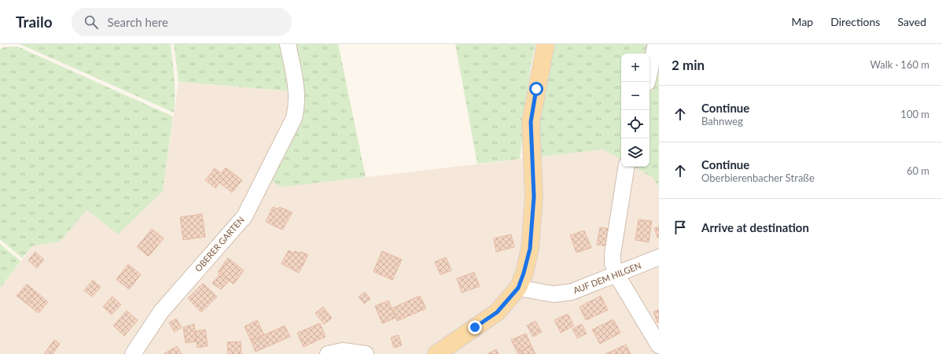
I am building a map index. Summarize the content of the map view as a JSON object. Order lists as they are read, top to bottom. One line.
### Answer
{"streets":{"street":["OBERER GARTEN","AUF DEM HILGEN"]},"page":{"header":"Trailo","search":"Search here","nav":["Map","Directions","Saved"],"heading":["2 min","Walk · 160 m"],"map_buttons":["+","−"],"list":[["Continue","Bahnweg","100 m"],["Continue","Oberbierenbacher Straße","60 m"],"Arrive at destination"]}}
